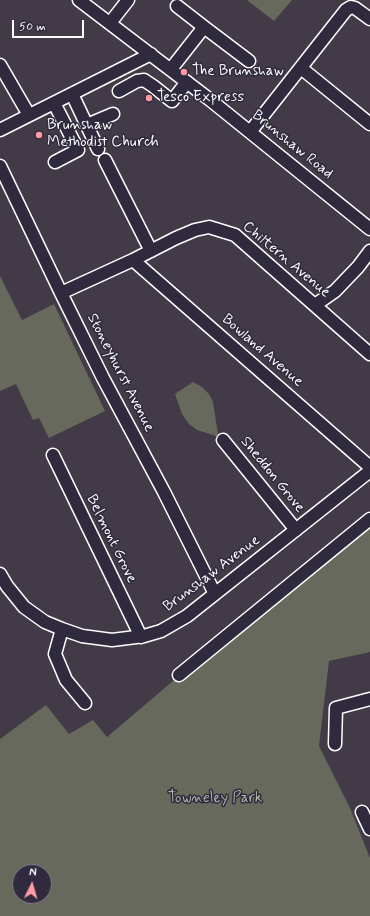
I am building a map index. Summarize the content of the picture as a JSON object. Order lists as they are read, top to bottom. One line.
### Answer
{"streets":{"street":["Brunshaw Road","Chiltern Avenue","Bowland Avenue","Stoneyhurst Avenue","Sheddon Grove","Belmont Grove","Brunshaw Avenue"]},"crossings":[["Chiltern Avenue","Bowland Avenue"],["Chiltern Avenue","Stoneyhurst Avenue"],["Stoneyhurst Avenue","Brunshaw Avenue"],["Sheddon Grove","Brunshaw Avenue"],["Belmont Grove","Brunshaw Avenue"]],"parks":["Towneley Park"],"places":["The Brunshaw","Tesco Express","Brunshaw Methodist Church"],"scale_bar":"50 m","north":"top"}
